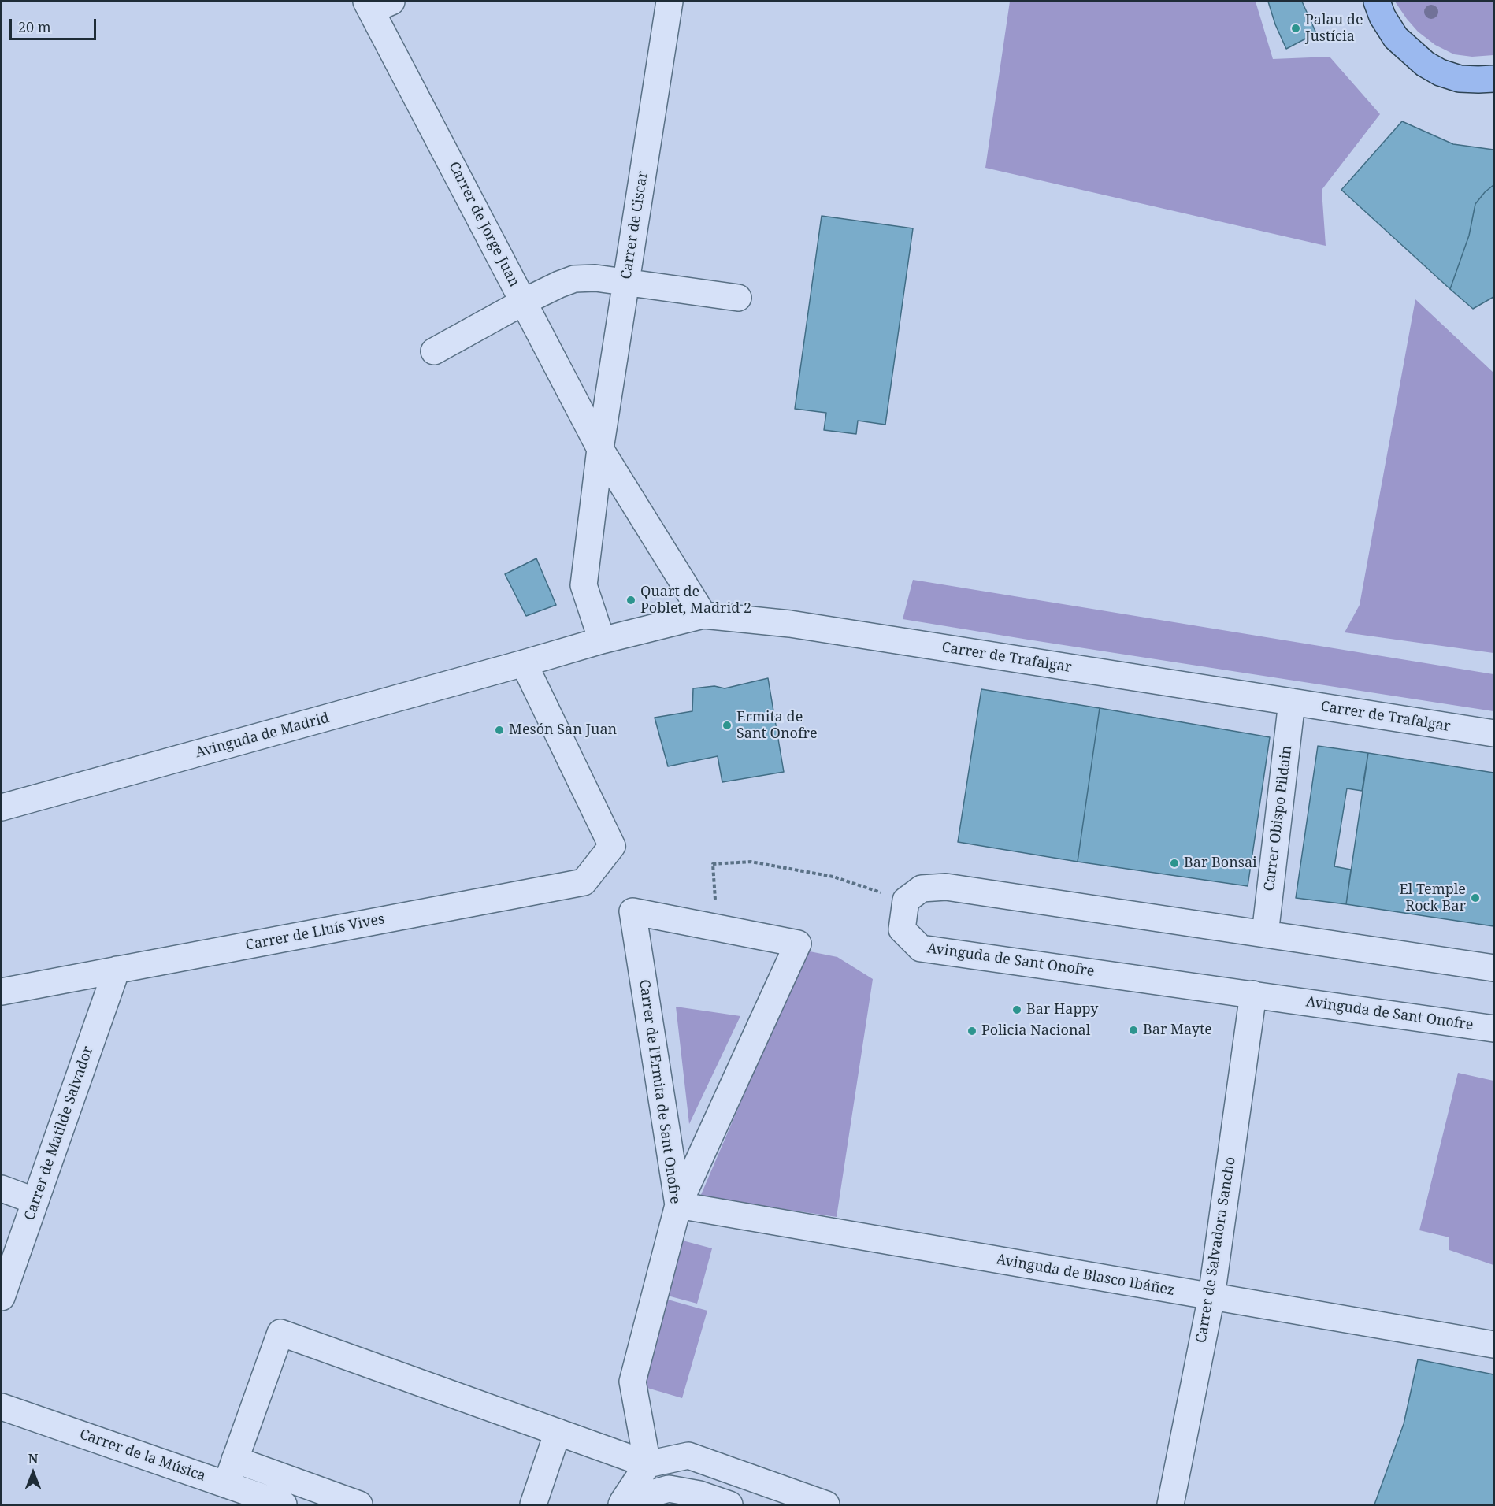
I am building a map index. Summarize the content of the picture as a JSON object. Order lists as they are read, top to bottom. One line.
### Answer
{"streets":{"street":["Carrer de Jorge Juan","Carrer de Ciscar","Carrer de Trafalgar","Avinguda de Madrid","Carrer Obispo Pildain","Carrer de Lluís Vives","Avinguda de Sant Onofre","Carrer de l'Ermita de Sant Onofre","Carrer de Matilde Salvador","Carrer de Salvadora Sancho","Avinguda de Blasco Ibáñez","Carrer de la Música"]},"crossings":[["Carrer de Jorge Juan","Carrer de Ciscar"],["Carrer de Jorge Juan","Carrer de Trafalgar"],["Carrer de Ciscar","Carrer de Trafalgar"],["Carrer de Trafalgar","Avinguda de Madrid"],["Carrer de Trafalgar","Carrer Obispo Pildain"],["Carrer de Trafalgar","Carrer de Lluís Vives"],["Avinguda de Madrid","Carrer de Lluís Vives"],["Carrer de Lluís Vives","Carrer de Matilde Salvador"],["Avinguda de Sant Onofre","Carrer de Salvadora Sancho"],["Carrer de l'Ermita de Sant Onofre","Avinguda de Blasco Ibáñez"],["Carrer de Salvadora Sancho","Avinguda de Blasco Ibáñez"]],"places":["Palau de Justícia","Quart de Poblet, Madrid 2","Ermita de Sant Onofre","Mesón San Juan","Bar Bonsai","El Temple Rock Bar","Bar Happy","Bar Mayte","Policia Nacional"],"scale_bar":"20 m","north":"top"}
